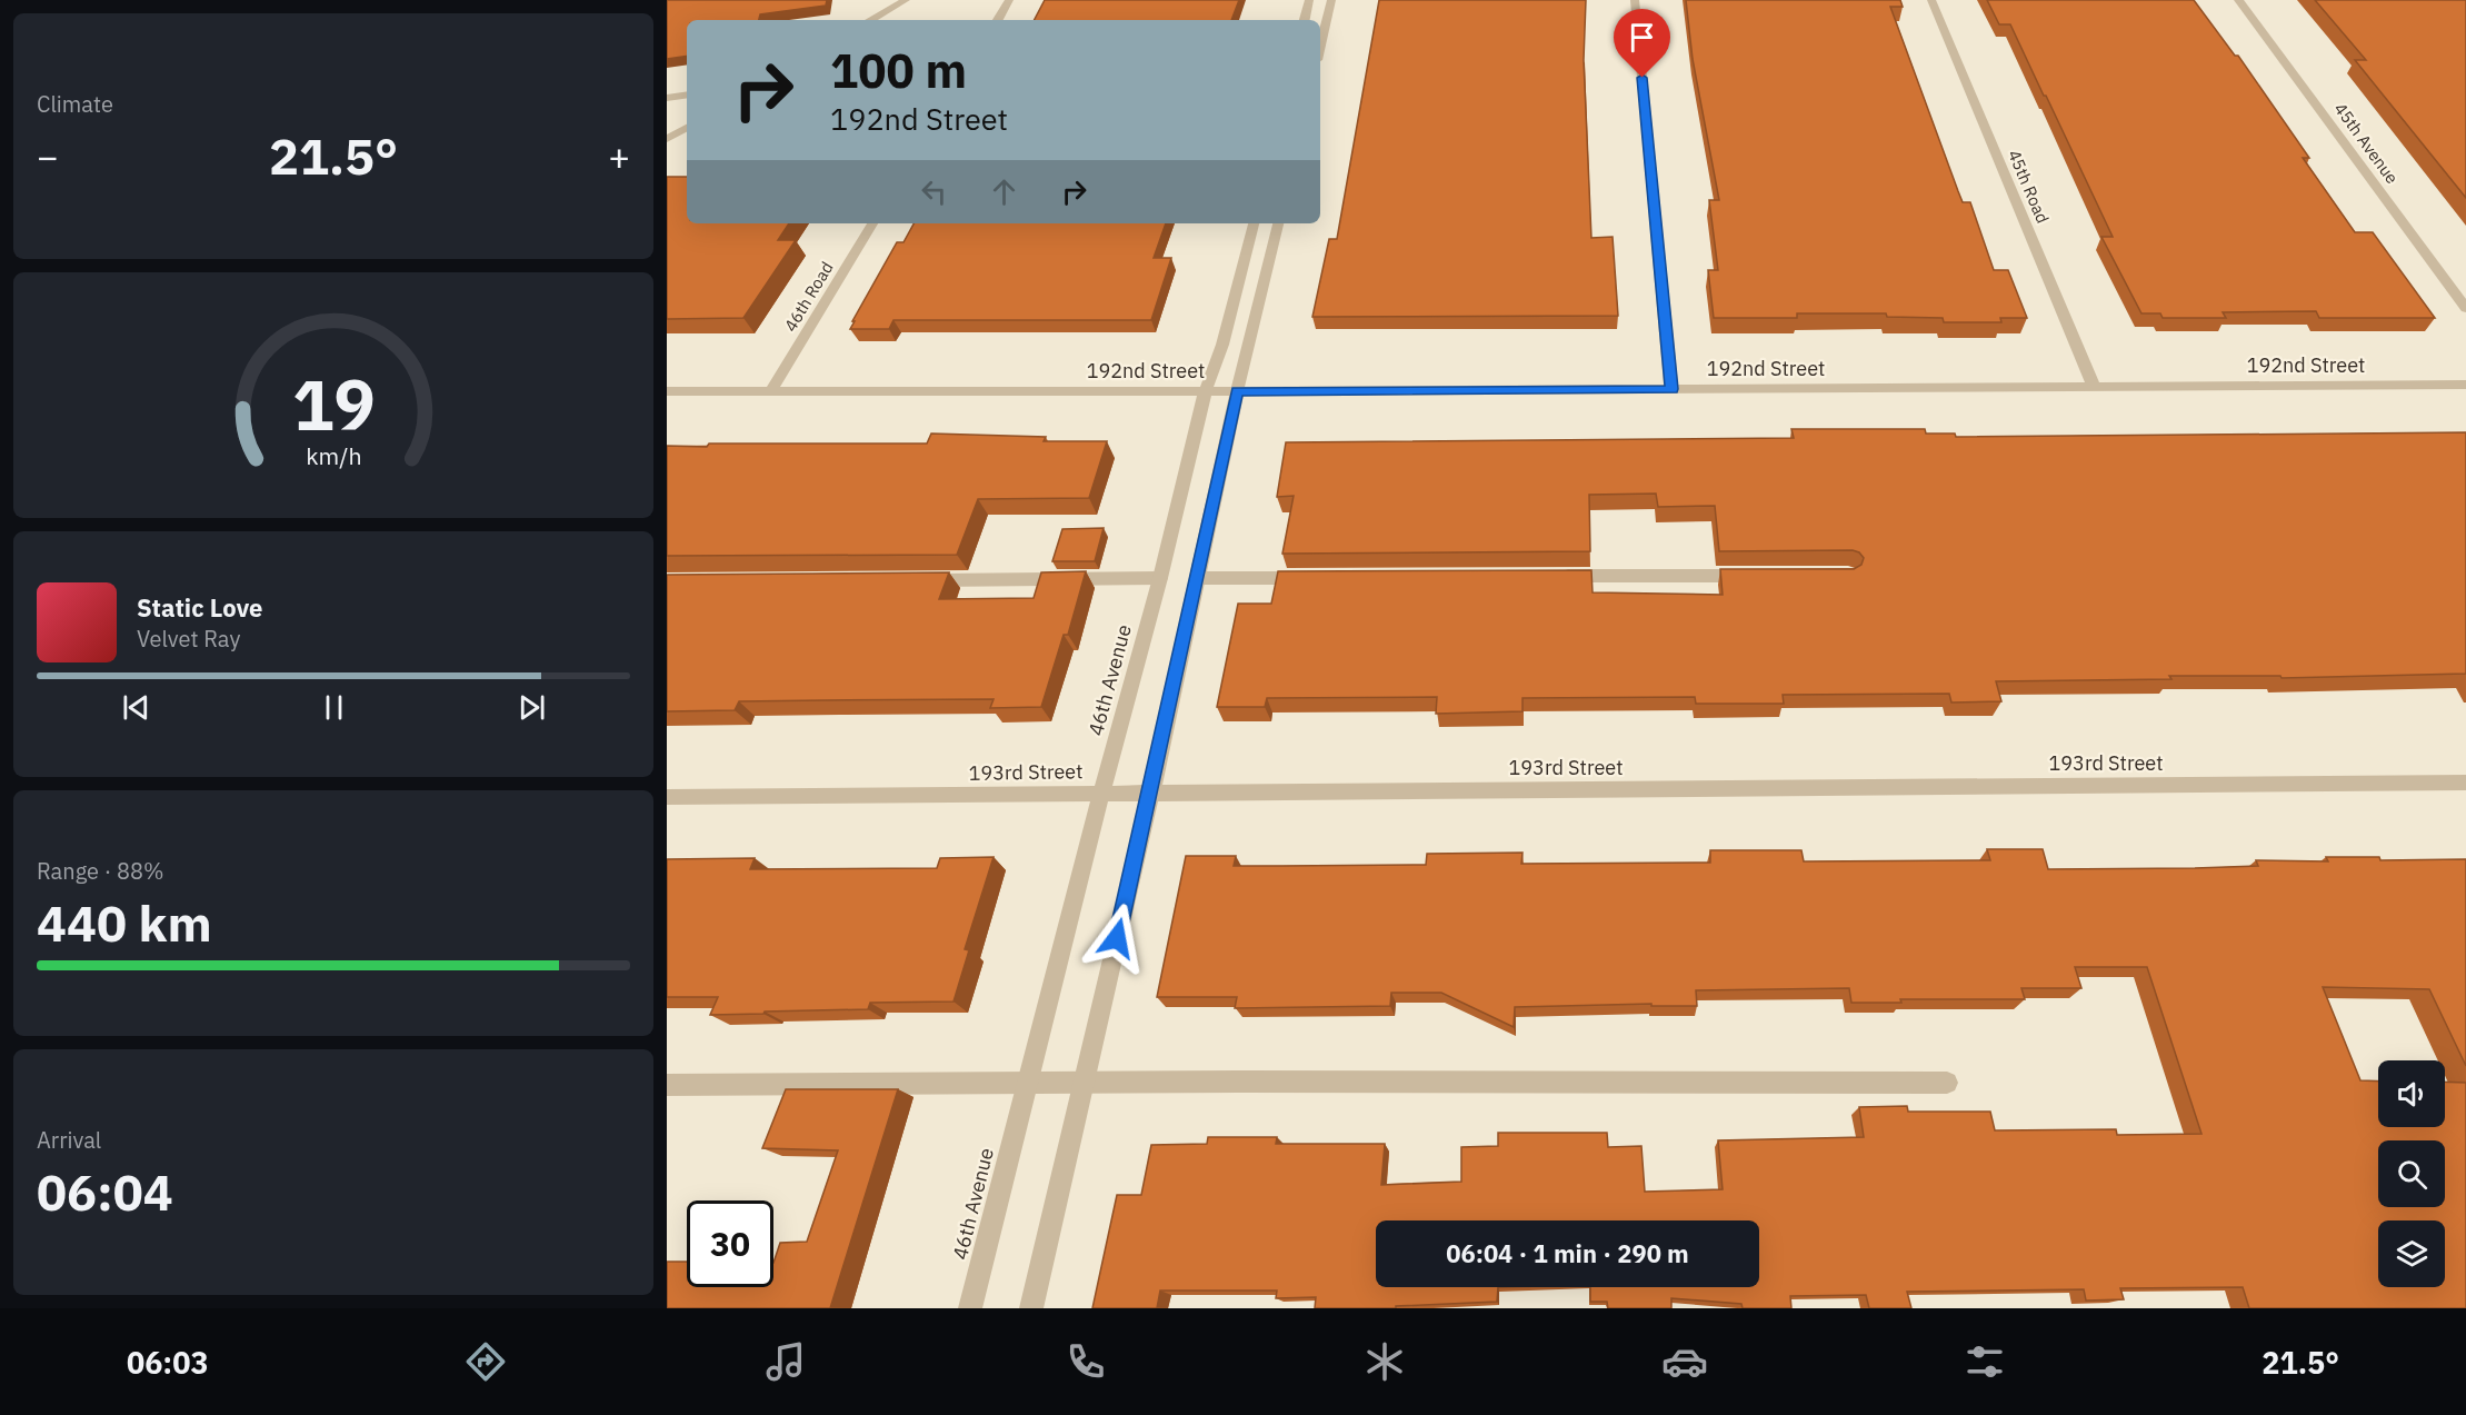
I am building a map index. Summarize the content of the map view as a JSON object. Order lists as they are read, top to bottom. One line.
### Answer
{"streets":{"street":["45th Avenue","45th Road","46th Road","192nd Street","46th Avenue","193rd Street"]},"crossings":[["45th Road","192nd Street"],["46th Road","192nd Street"],["192nd Street","46th Avenue"],["46th Avenue","193rd Street"]],"page":{"tile":["Climate",["Range · 88%","440 km"],["Arrival","06:04"]],"turn":["100 m","192nd Street"],"heat":["−","21.5°","+"],"song":["Static Love","Velvet Ray"],"limit":"30","trip":"06:04 · 1 min · 290 m","tabs":["06:03","21.5°"],"gauge":["19","km/h"]}}
